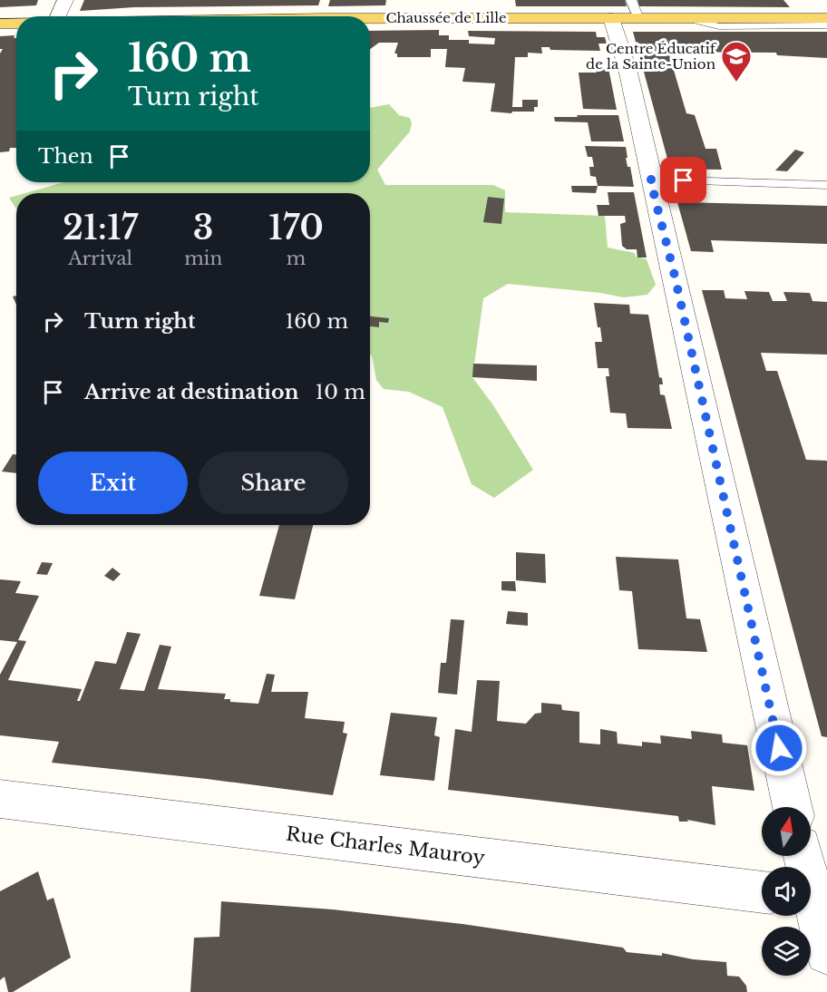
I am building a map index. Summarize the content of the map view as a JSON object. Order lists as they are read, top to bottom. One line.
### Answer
{"streets":{"main road":["Chaussée de Lille"],"street":["Rue Charles Mauroy"]},"places":{"school or university":["Centre Éducatif de la Sainte-Union"]},"north":"top","page":{"turn":["160 m","Turn right"],"then":"Then","eta":["21:17","Arrival","3","min","170","m"],"list":[{"name":"Turn right","value":"160 m"},{"name":"Arrive at destination","value":"10 m"}],"buttons":["Exit","Share"]}}
